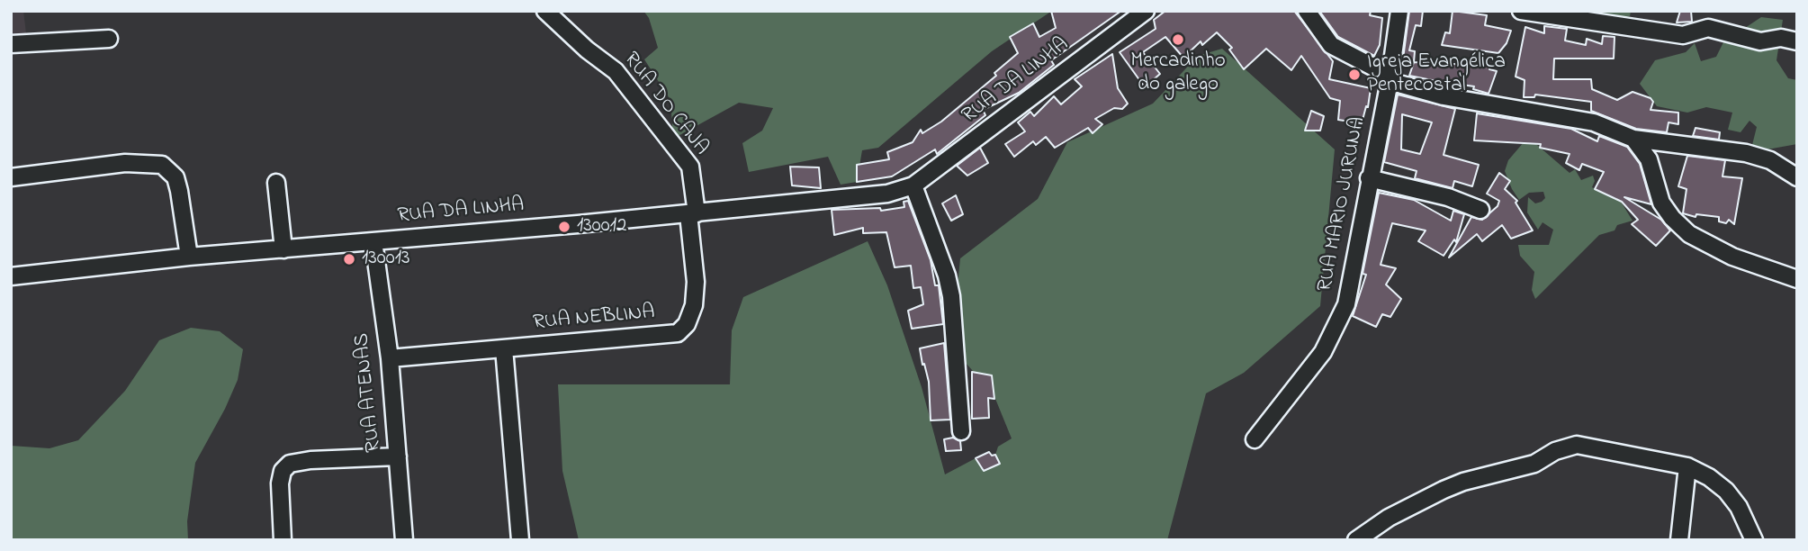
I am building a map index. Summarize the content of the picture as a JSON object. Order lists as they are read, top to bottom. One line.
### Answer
{"streets":{"street":["RUA DA LINHA","RUA DO CAJA","RUA MARIO JURUNA","RUA NEBLINA","RUA ATENAS"]},"crossings":[["RUA DA LINHA","RUA DO CAJA"],["RUA DA LINHA","RUA NEBLINA"],["RUA DA LINHA","RUA ATENAS"],["RUA DO CAJA","RUA NEBLINA"],["RUA NEBLINA","RUA ATENAS"]],"places":["Mercadinho do galego","Igreja Evangélica Pentecostal","130012","130013"]}
